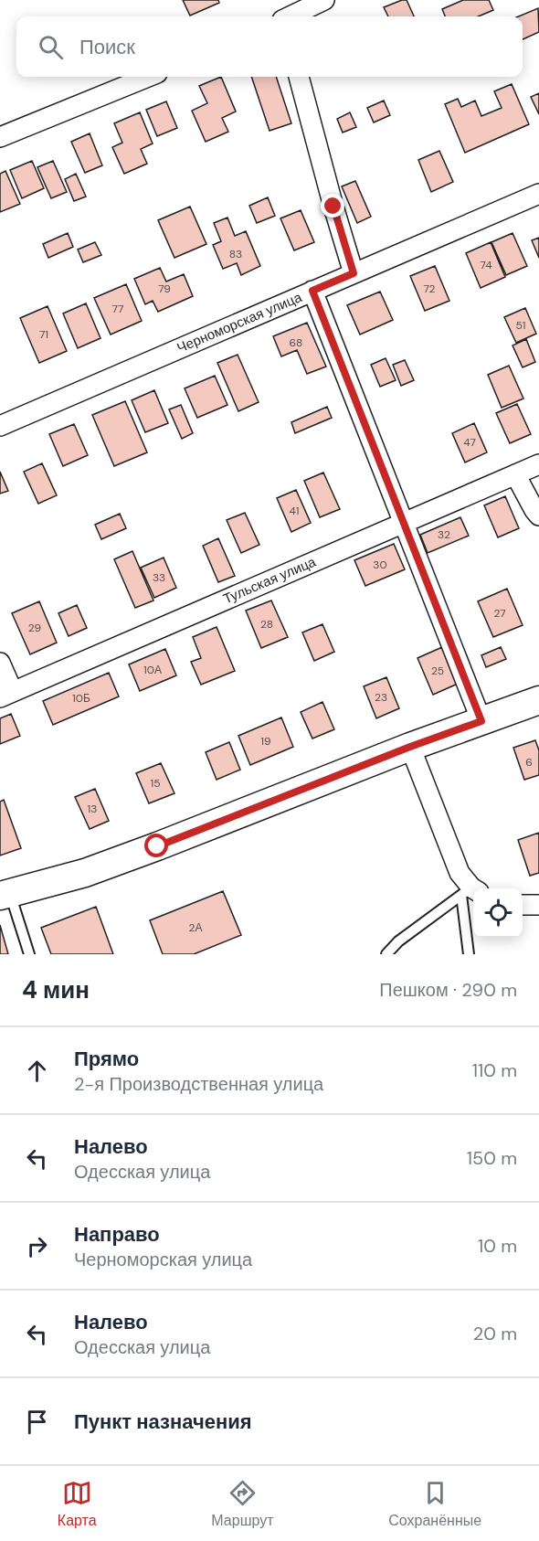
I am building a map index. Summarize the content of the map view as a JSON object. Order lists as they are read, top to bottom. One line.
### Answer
{"streets":{"street":["Черноморская улица","Тульская улица"]},"house_numbers":["83","74","79","72","77","51","71","68","47","41","32","30","33","27","28","29","10А","25","23","10Б","19","6","15","13","2А"],"page":{"search":"Поиск","heading":["4 мин","Пешком · 290 m"],"list":[["Прямо","2-я Производственная улица","110 m"],["Налево","Одесская улица","150 m"],["Направо","Черноморская улица","10 m"],["Налево","Одесская улица","20 m"],"Пункт назначения"],"nav":["Карта","Маршрут","Сохранённые"]}}
